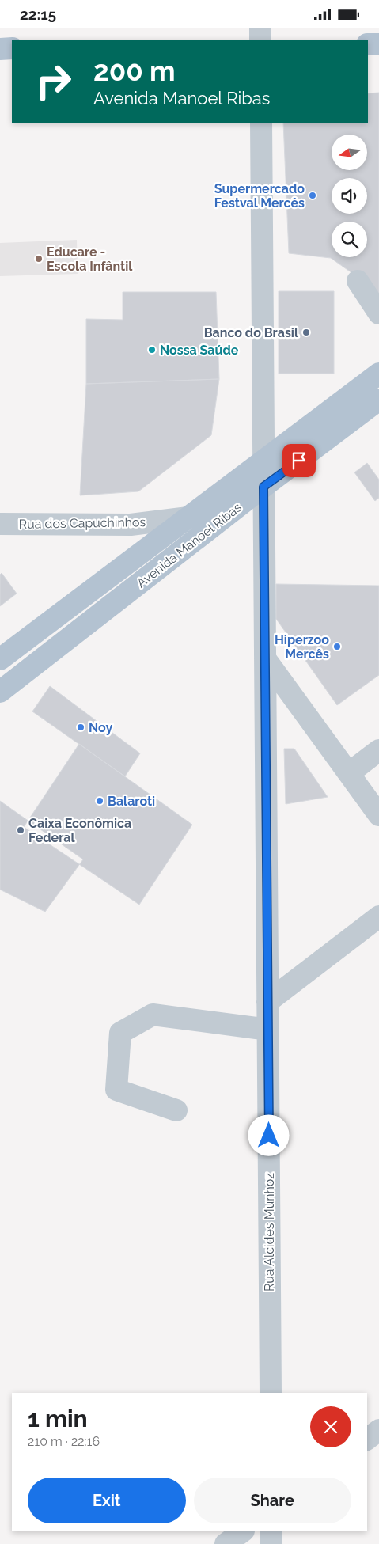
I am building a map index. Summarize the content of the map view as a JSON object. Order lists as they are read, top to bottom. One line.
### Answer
{"streets":{"main road":["Avenida Manoel Ribas"],"street":["Rua dos Capuchinhos","Rua Alcides Munhoz"]},"crossings":[["Rua dos Capuchinhos","Avenida Manoel Ribas"],["Avenida Manoel Ribas","Rua Alcides Munhoz"]],"places":["Supermercado Festval Mercês","Educare - Escola Infântil","Banco do Brasil","Nossa Saúde","Hiperzoo Mercês","Noy","Balaroti","Caixa Econômica Federal"],"north":"left","page":{"status":"22:15","turn":["200 m","Avenida Manoel Ribas"],"heading":["1 min","210 m · 22:16"],"buttons":["Exit","Share"]}}
